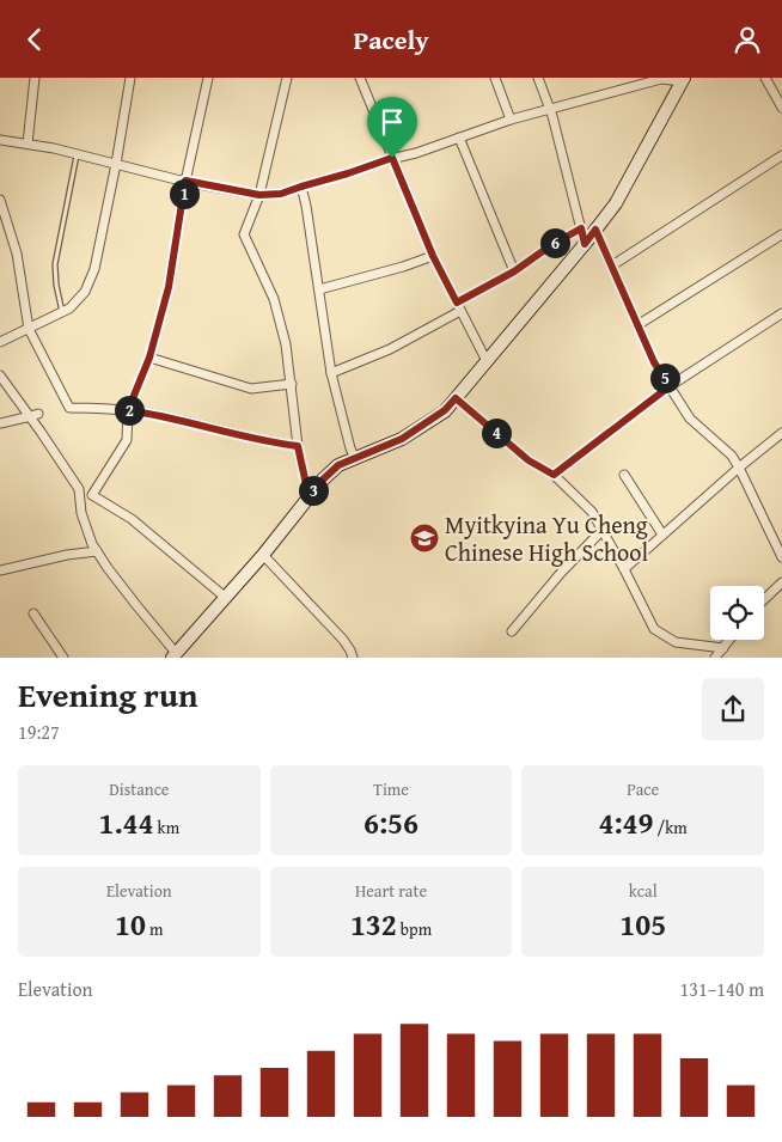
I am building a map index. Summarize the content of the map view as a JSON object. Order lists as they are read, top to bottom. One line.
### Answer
{"places":{"school or university":["Myitkyina Yu Cheng Chinese High School"]},"page":{"header":"Pacely","pins":["1","6","5","2","4","3"],"heading":["Evening run","19:27"],"stats":[["Distance","1.44 km"],["Time","6:56"],["Pace","4:49 /km"],["Elevation","10 m"],["Heart rate","132 bpm"],["kcal","105"]],"chart":["Elevation","131–140 m"]}}
